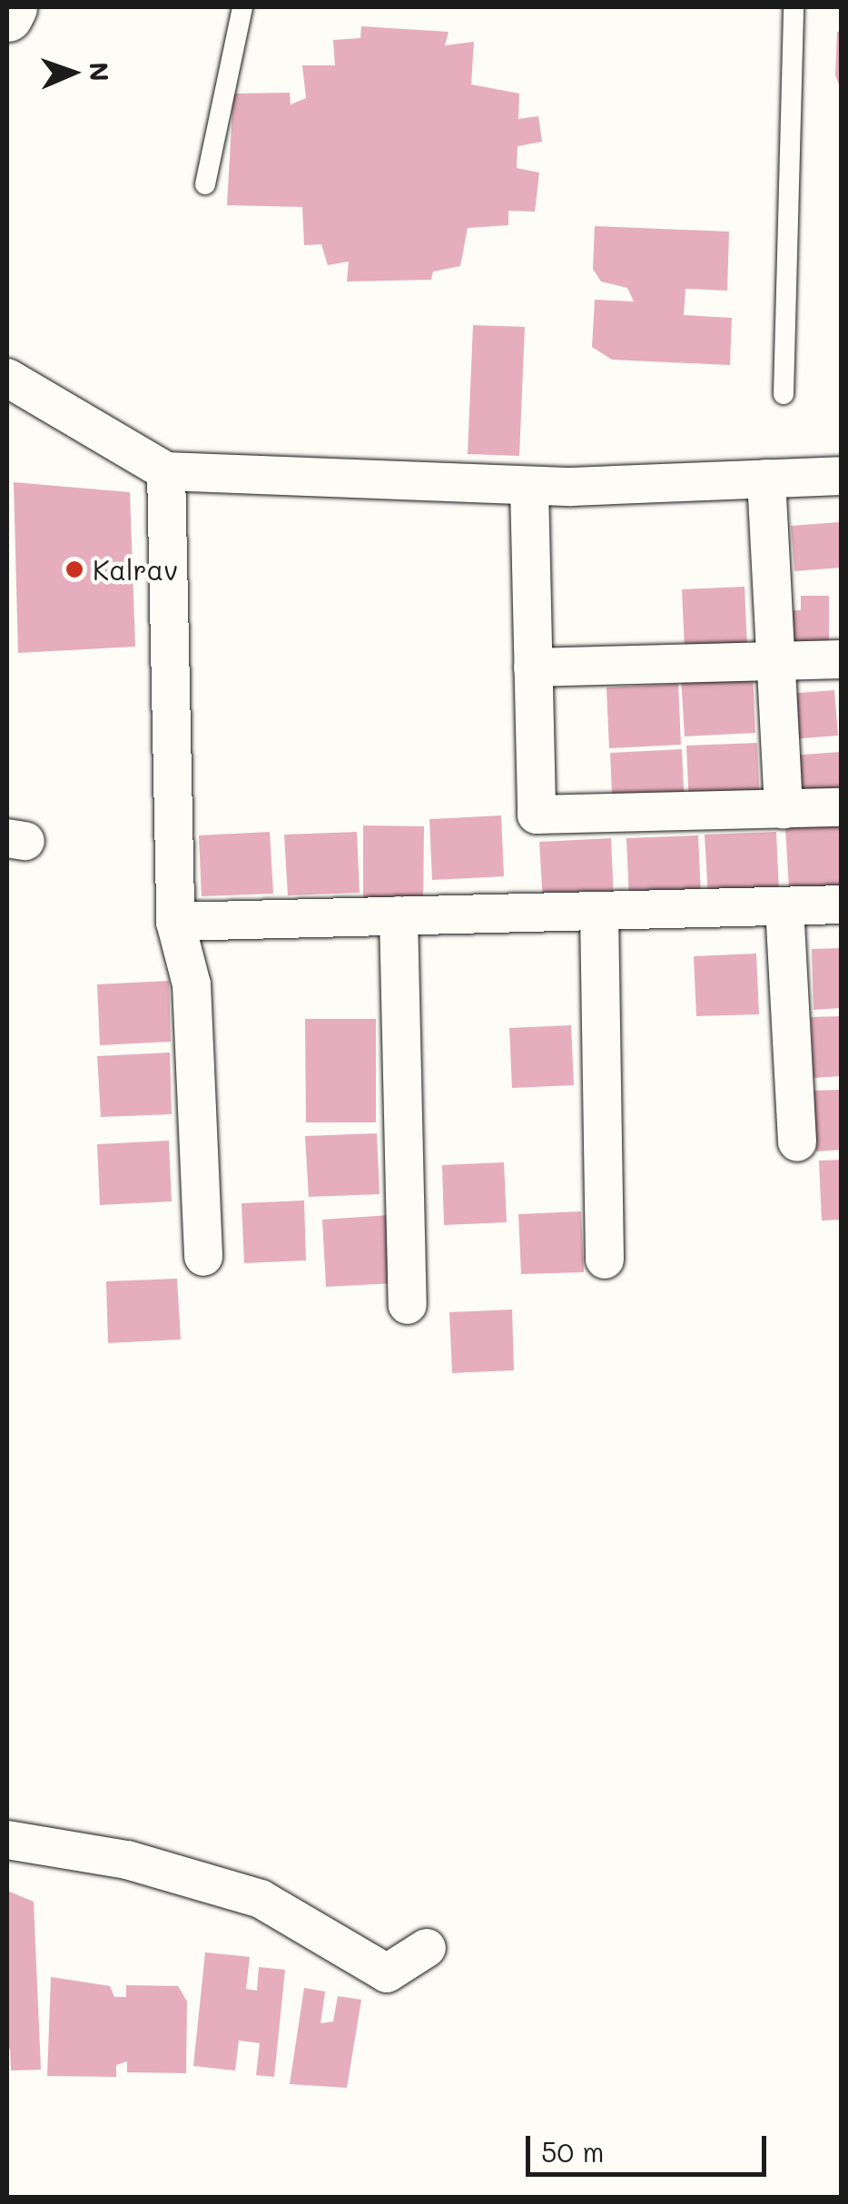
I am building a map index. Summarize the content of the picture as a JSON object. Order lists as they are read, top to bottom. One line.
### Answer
{"places":["Kalrav"],"scale_bar":"50 m","north":"right"}
